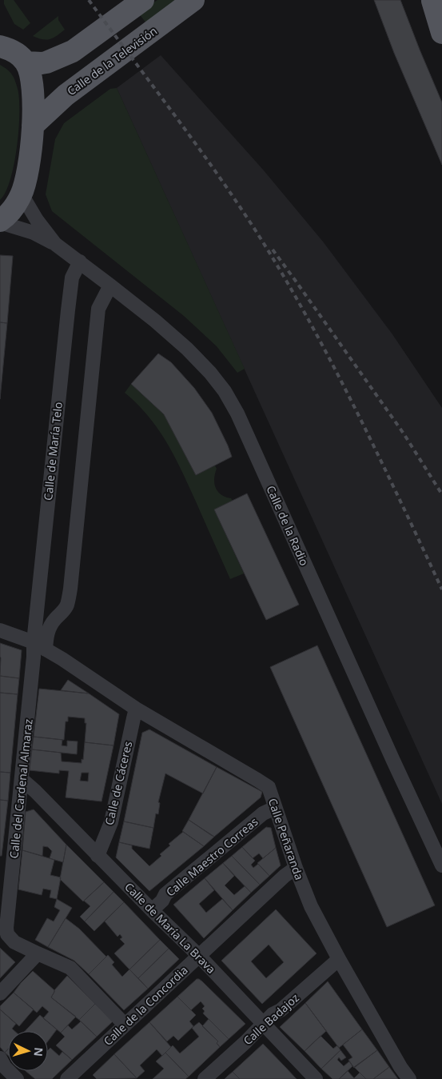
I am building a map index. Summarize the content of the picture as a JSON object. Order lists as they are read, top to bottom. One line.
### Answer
{"streets":{"main road":["Calle de la Televisión"],"street":["Calle de María Telo","Calle de la Radio","Calle de Cáceres","Calle del Cardenal Almaraz","Calle Peñaranda","Calle Maestro Correas","Calle de María La Brava","Calle de la Concordia","Calle Badajoz"]},"crossings":[["Calle de María Telo","Calle de la Radio"],["Calle de María Telo","Calle del Cardenal Almaraz"],["Calle de María Telo","Calle Peñaranda"],["Calle de Cáceres","Calle Peñaranda"],["Calle de Cáceres","Calle de María La Brava"],["Calle del Cardenal Almaraz","Calle Peñaranda"],["Calle del Cardenal Almaraz","Calle de María La Brava"],["Calle Peñaranda","Calle Maestro Correas"],["Calle Peñaranda","Calle de la Concordia"],["Calle Peñaranda","Calle Badajoz"],["Calle Maestro Correas","Calle de María La Brava"],["Calle de María La Brava","Calle de la Concordia"],["Calle de María La Brava","Calle Badajoz"]],"north":"right"}
